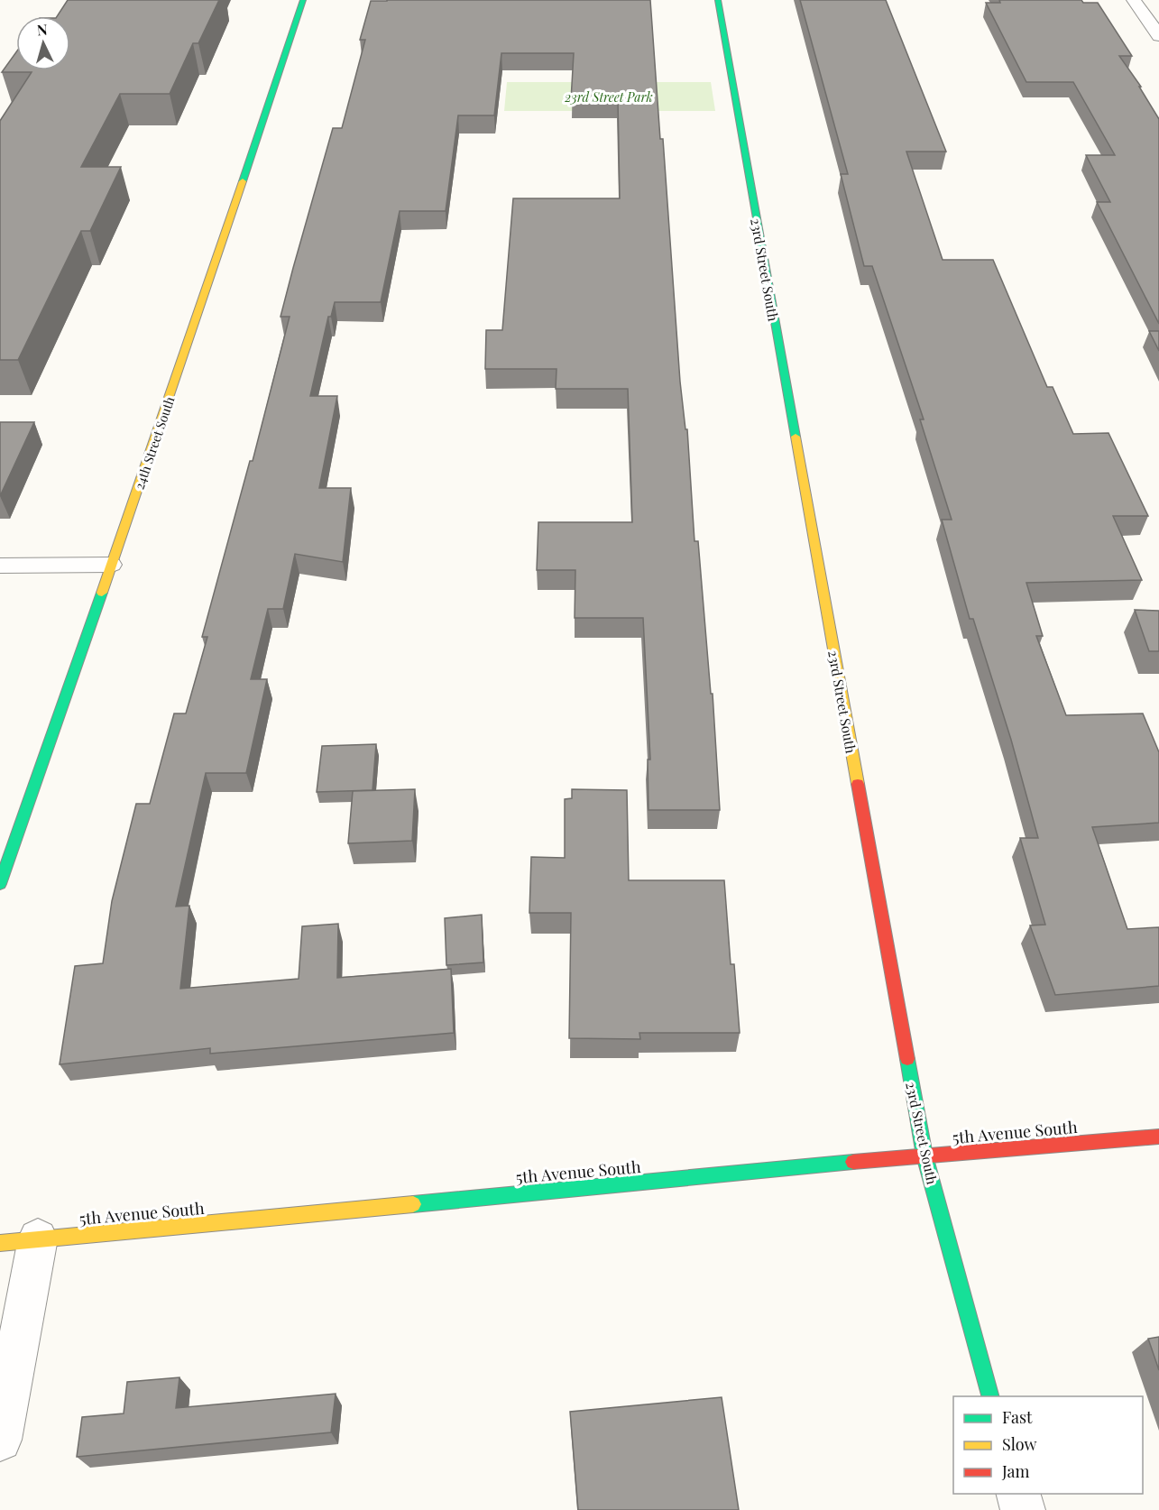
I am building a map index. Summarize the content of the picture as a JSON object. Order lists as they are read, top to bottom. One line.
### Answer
{"streets":{"street":["23rd Street South","24th Street South","5th Avenue South"]},"crossings":[["23rd Street South","5th Avenue South"]],"parks":["23rd Street Park"],"legend":["Fast","Slow","Jam"],"north":"top"}
